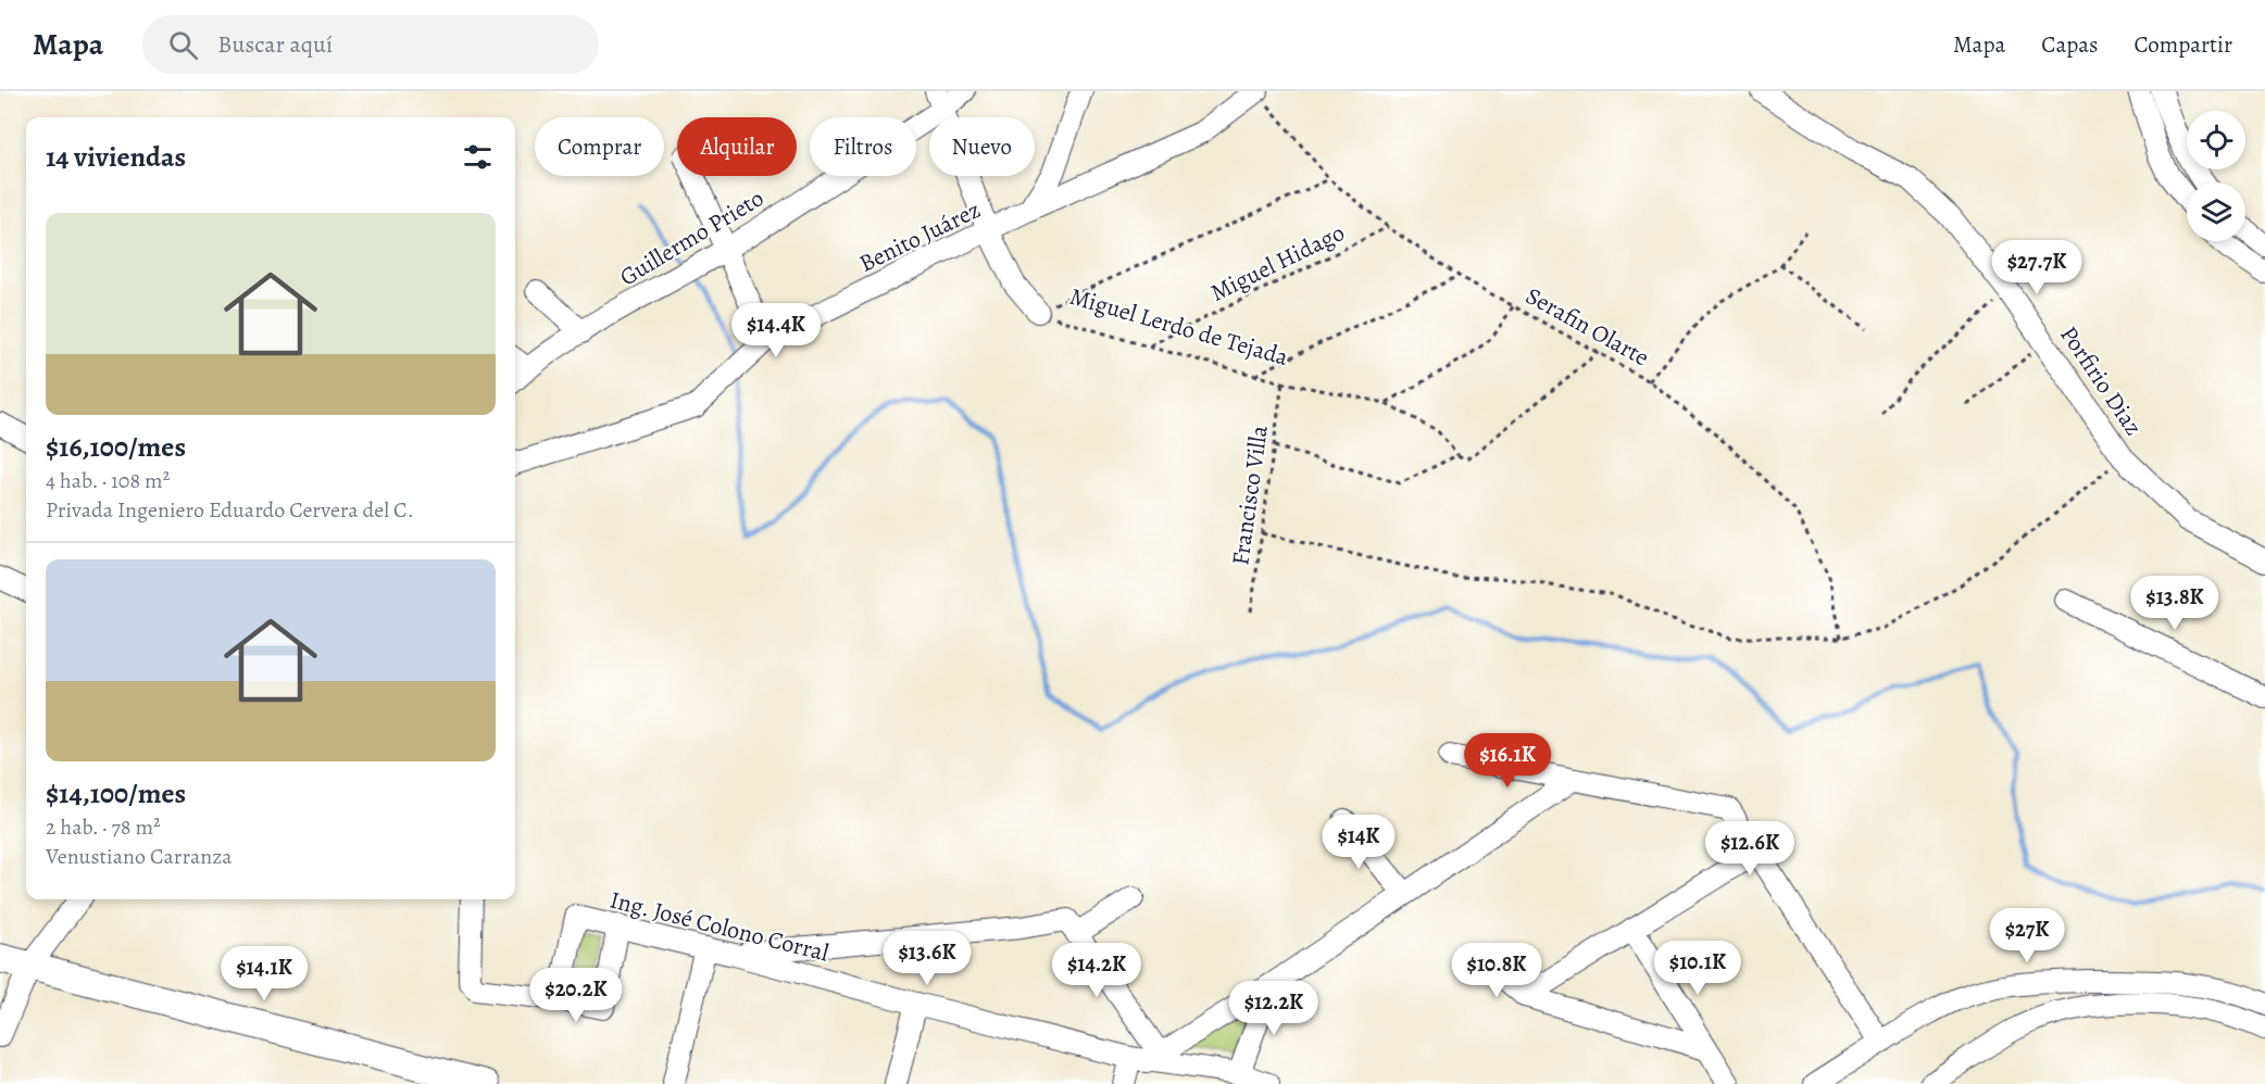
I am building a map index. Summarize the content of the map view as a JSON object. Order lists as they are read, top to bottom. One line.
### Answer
{"streets":{"street":["Benito Juárez","Guillermo Prieto","Miguel Lerdo de Tejada","Porfirio Diaz","Ing. José Colono Corral"],"path":["Miguel Hidago","Serafin Olarte","Francisco Villa"]},"crossings":[["Benito Juárez","Miguel Lerdo de Tejada"],["Benito Juárez","Serafin Olarte"],["Guillermo Prieto","Miguel Lerdo de Tejada"],["Miguel Hidago","Miguel Lerdo de Tejada"],["Miguel Hidago","Serafin Olarte"],["Miguel Lerdo de Tejada","Francisco Villa"]],"page":{"header":"Mapa","search":"Buscar aquí","nav":["Mapa","Capas","Compartir"],"chip":["Comprar","Alquilar","Filtros","Nuevo"],"heading":"14 viviendas","list":[{"name":"$16,100/mes","note":"4 hab. · 108 m² · Privada Ingeniero Eduardo Cervera del C."},{"name":"$14,100/mes","note":"2 hab. · 78 m² · Venustiano Carranza"}],"price":["$27.7K","$14.4K","$13.8K","$16.1K","$14K","$12.6K","$27K","$13.6K","$10.1K","$14.2K","$10.8K","$14.1K","$20.2K","$12.2K"]}}
